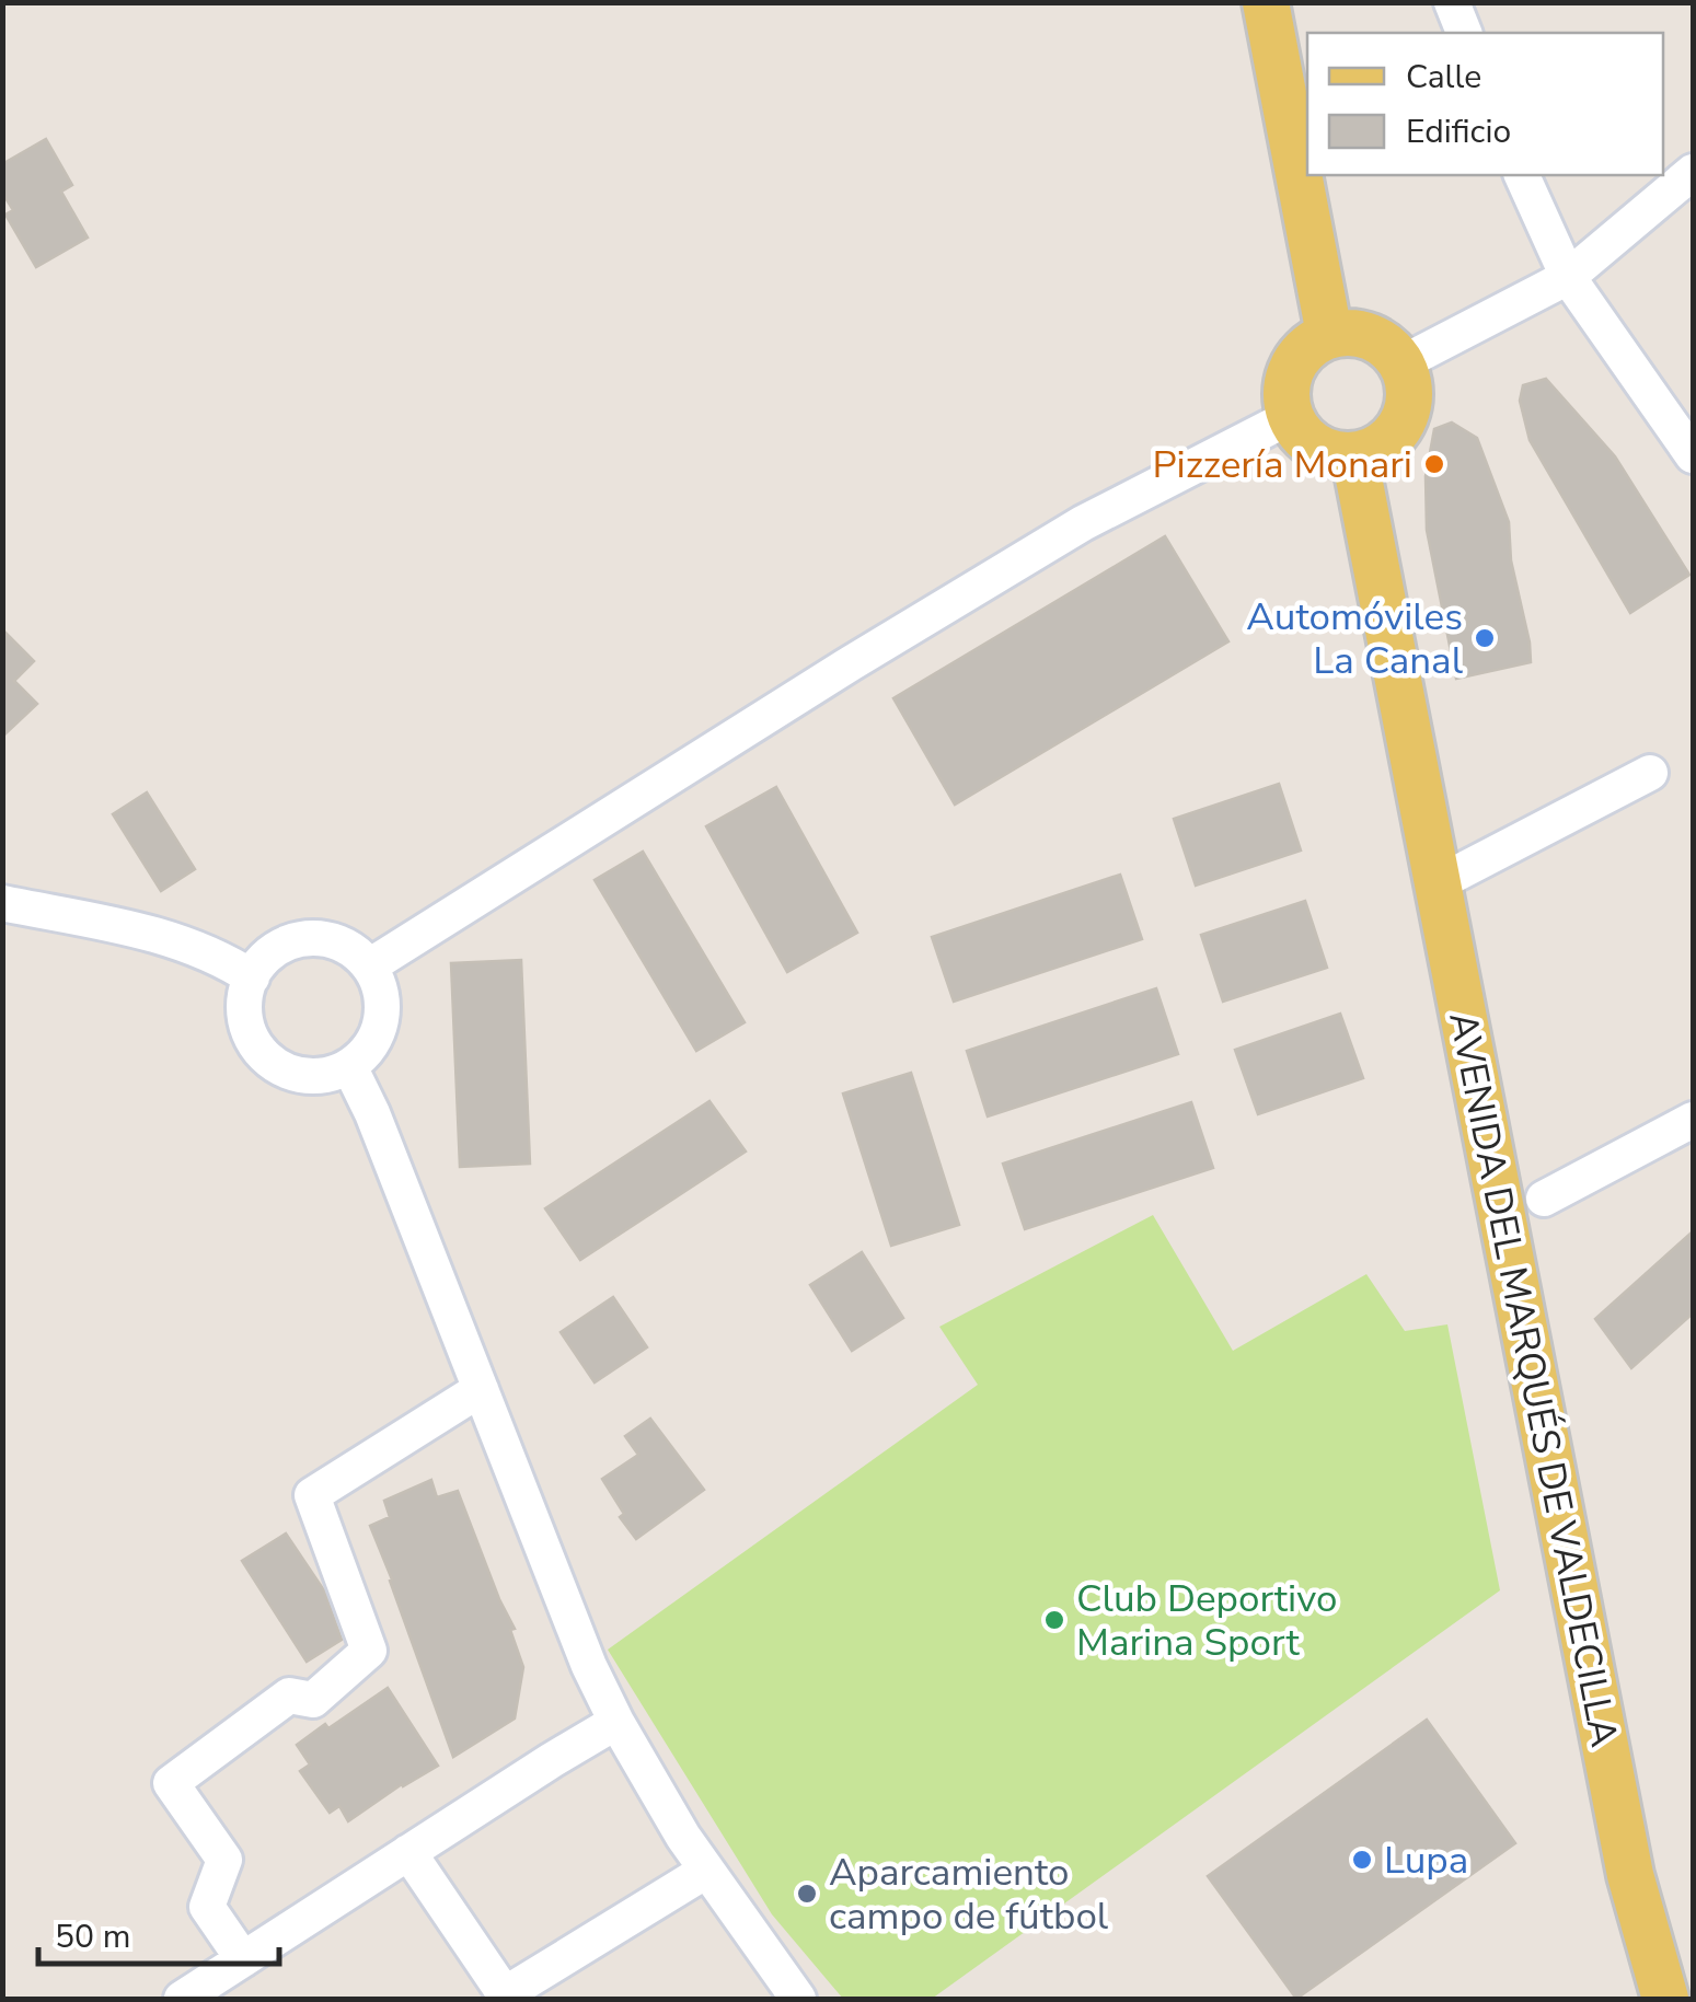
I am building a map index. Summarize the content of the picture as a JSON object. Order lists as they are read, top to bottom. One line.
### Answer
{"streets":{"main road":["AVENIDA DEL MARQUÉS DE VALDECILLA"]},"places":["Pizzería Monari","Automóviles La Canal","Club Deportivo Marina Sport","Lupa","Aparcamiento campo de fútbol"],"legend":["Calle","Edificio"],"scale_bar":"50 m"}
